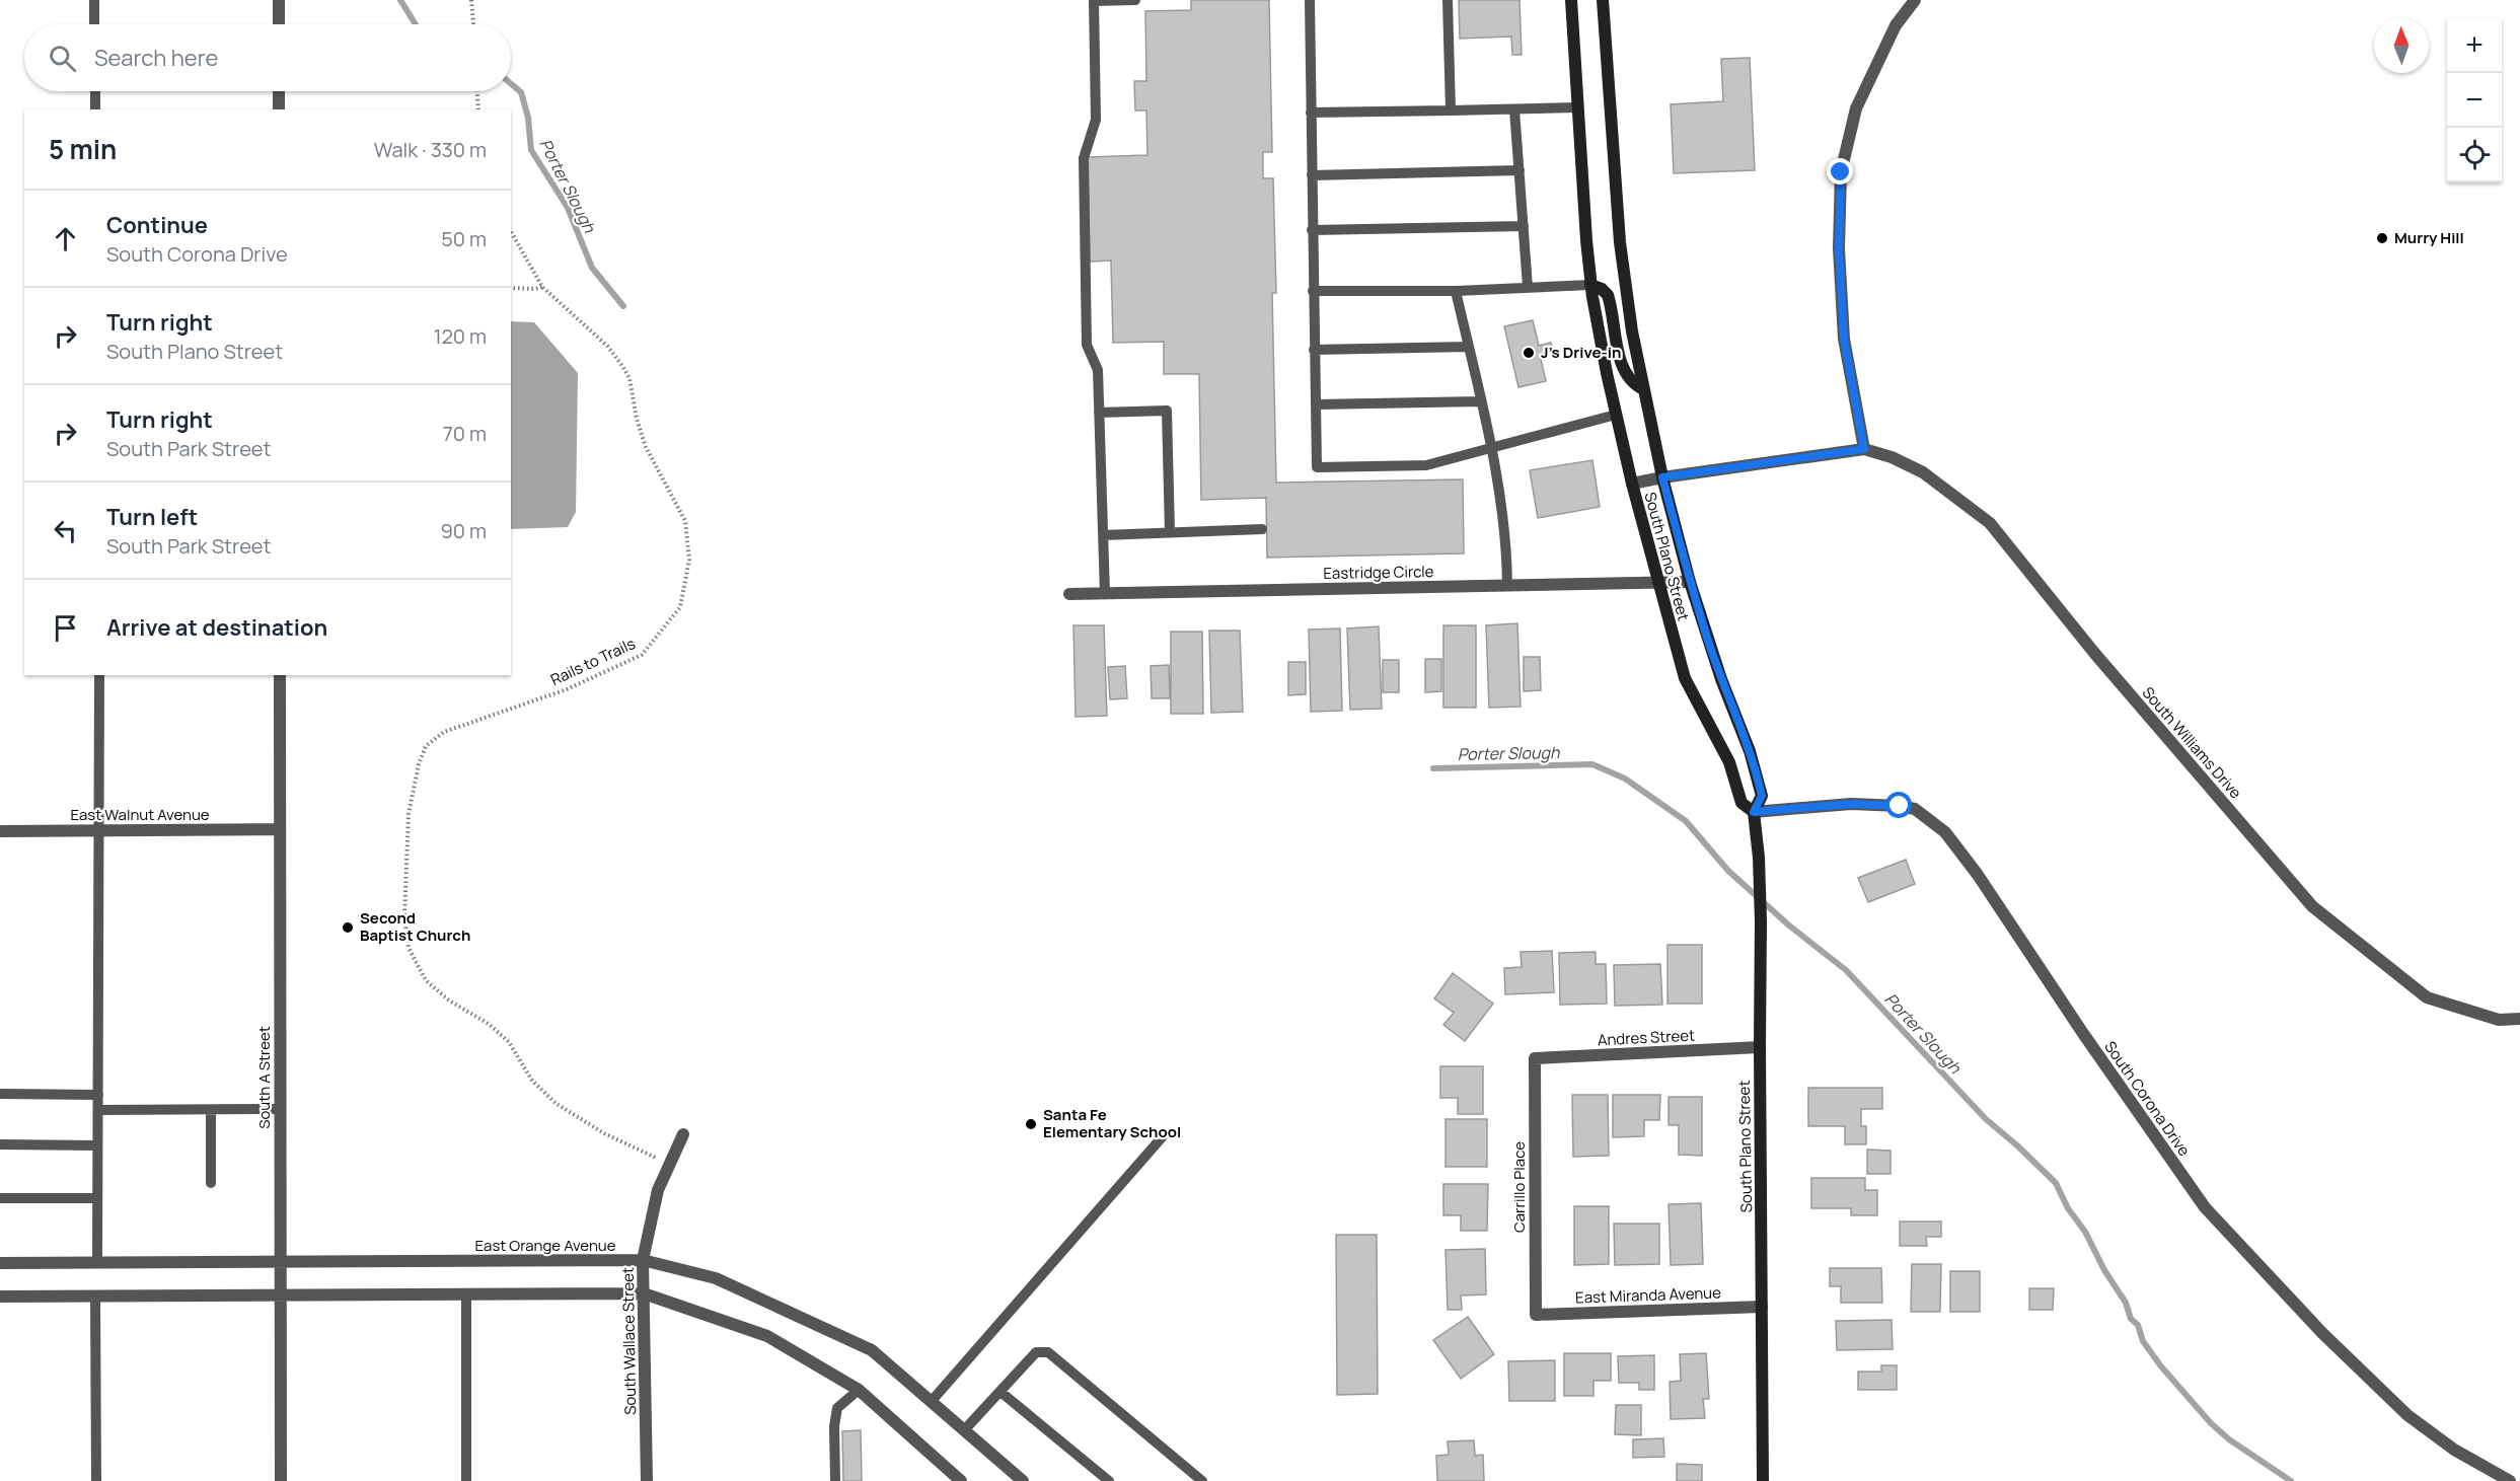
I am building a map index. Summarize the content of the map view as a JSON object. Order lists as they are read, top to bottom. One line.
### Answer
{"streets":{"main road":["South Plano Street"],"street":["Eastridge Circle","South Williams Drive","East Walnut Avenue","Andres Street","South A Street","South Corona Drive","Carrillo Place","East Orange Avenue","East Miranda Avenue","South Wallace Street"],"path":["Rails to Trails"]},"crossings":[["South Plano Street","Eastridge Circle"],["South Plano Street","Andres Street"],["South Plano Street","South Corona Drive"],["South Plano Street","East Miranda Avenue"],["East Walnut Avenue","South A Street"],["Andres Street","Carrillo Place"],["South A Street","East Orange Avenue"],["Carrillo Place","East Miranda Avenue"],["East Orange Avenue","South Wallace Street"]],"water":["Porter Slough"],"places":["Murry Hill","J's Drive-in","Second Baptist Church","Santa Fe Elementary School"],"north":"top","page":{"map_buttons":["+","−"],"search":"Search here","heading":["5 min","Walk · 330 m"],"list":[["Continue","South Corona Drive","50 m"],["Turn right","South Plano Street","120 m"],["Turn right","South Park Street","70 m"],["Turn left","South Park Street","90 m"],"Arrive at destination"]}}
